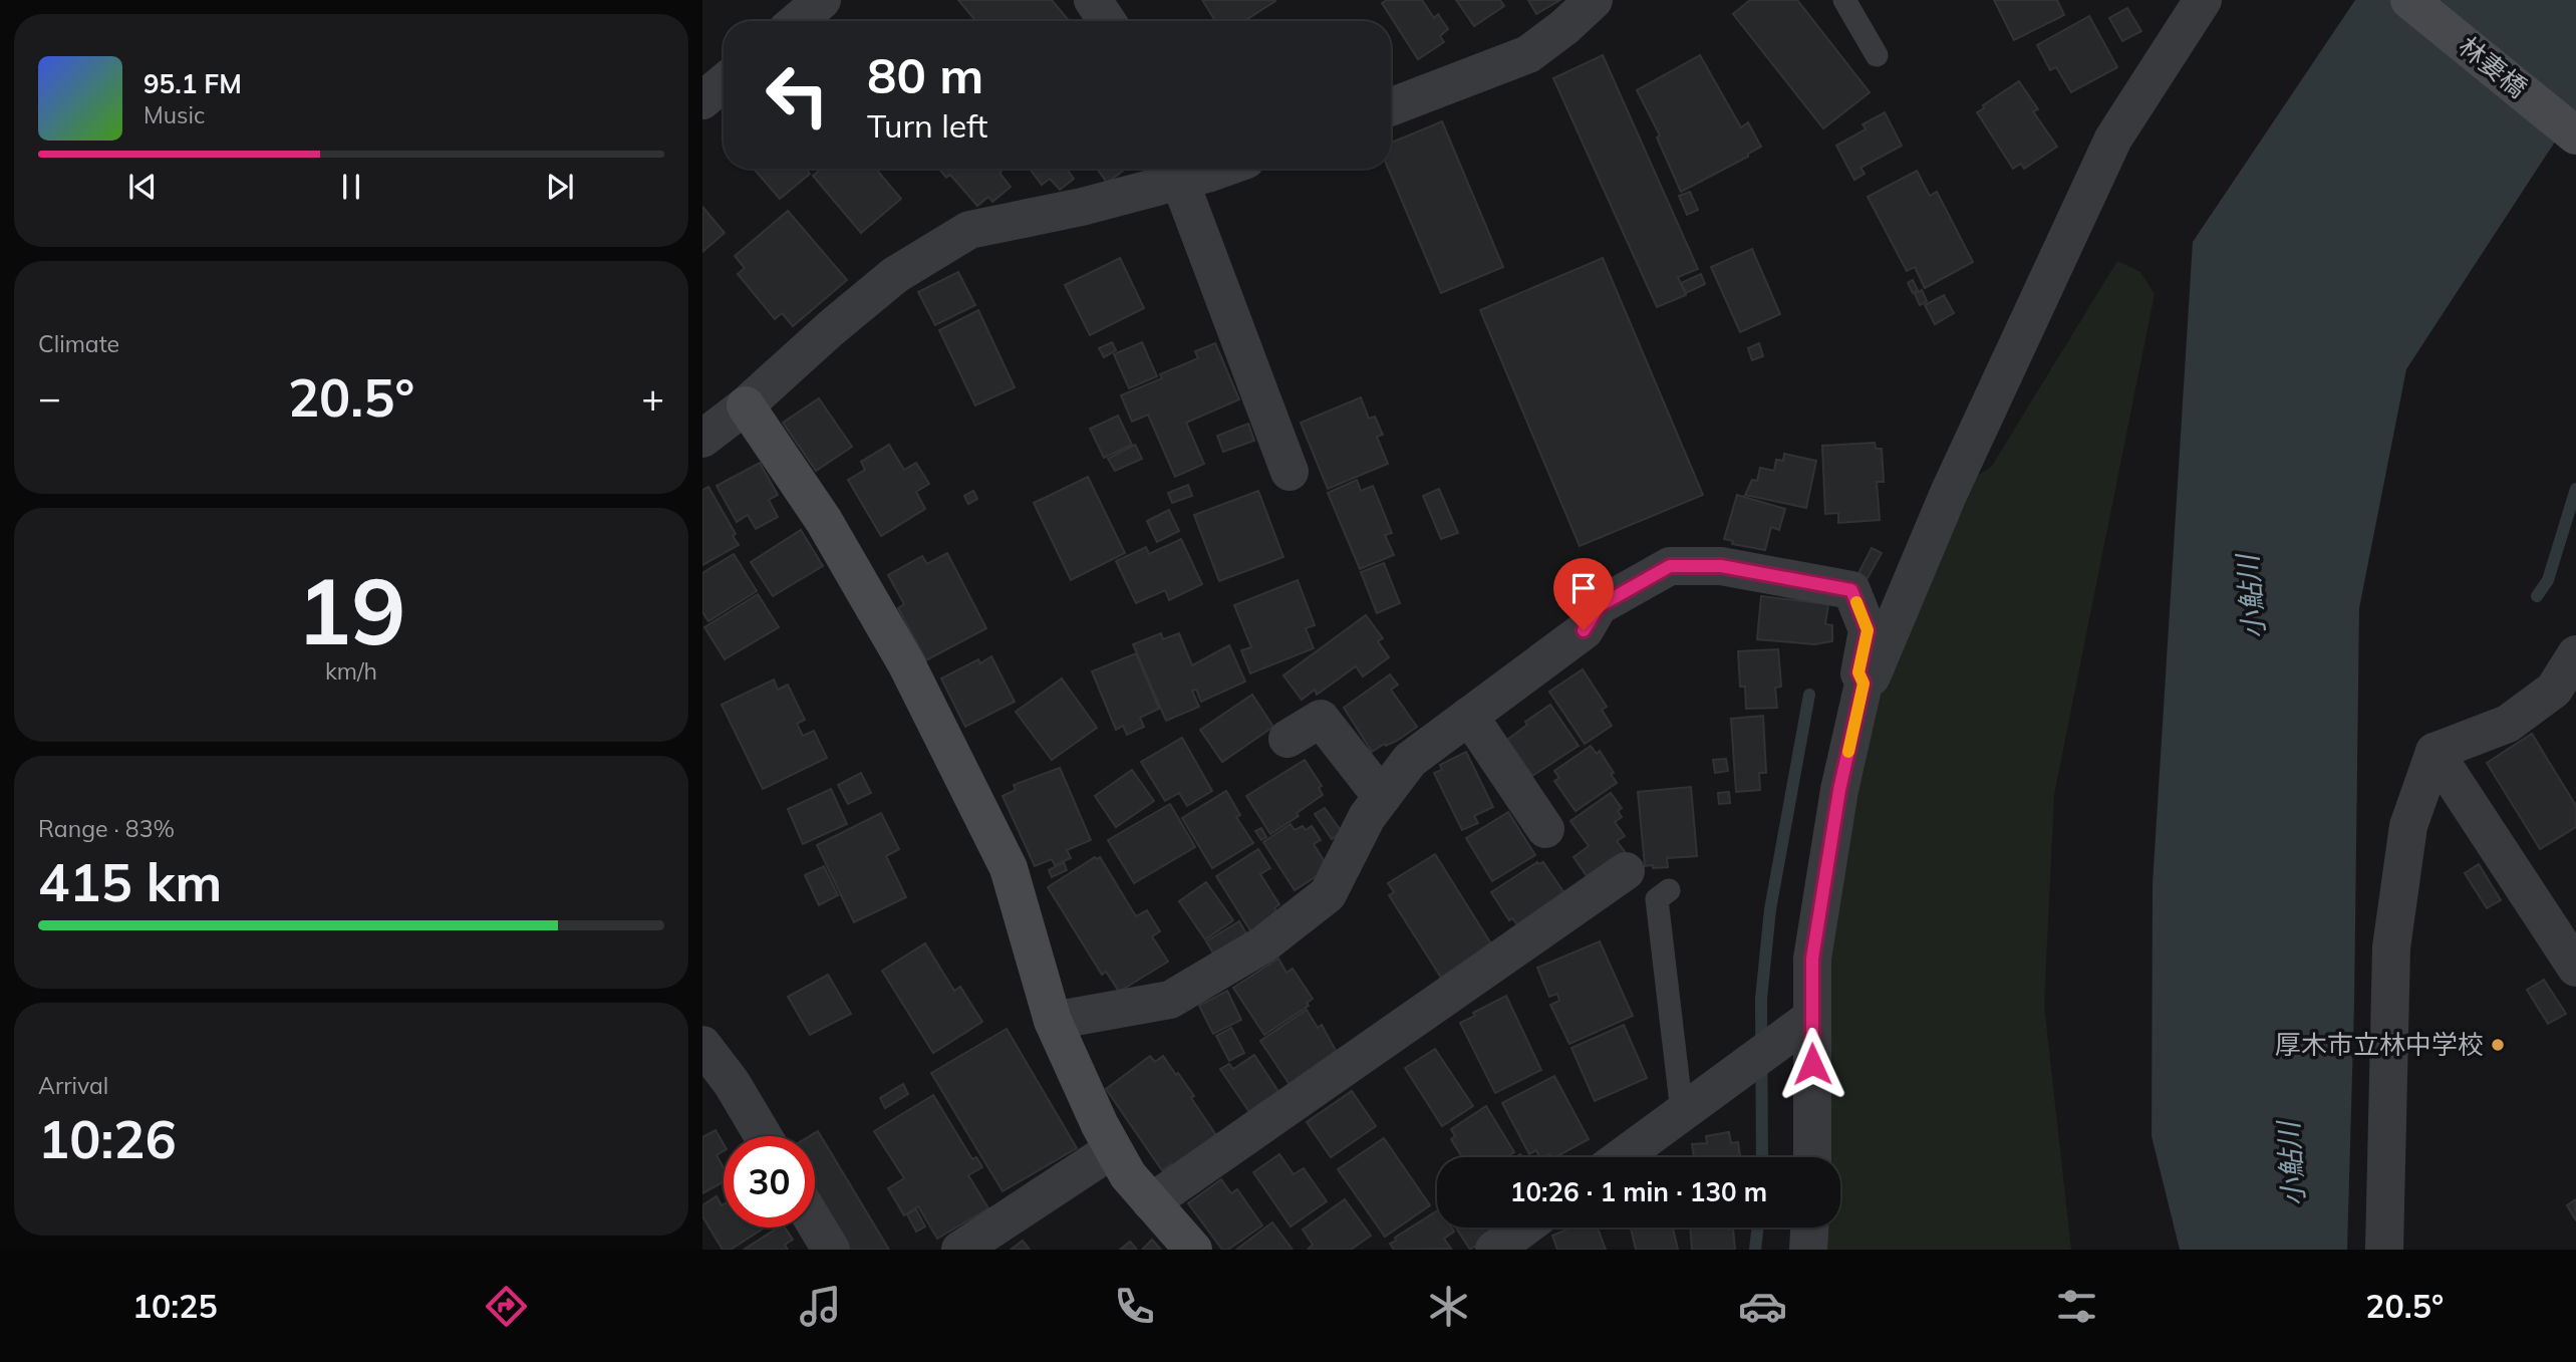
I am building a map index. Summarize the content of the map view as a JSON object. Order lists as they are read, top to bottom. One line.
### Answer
{"streets":{"street":["林妻橋"]},"water":["小鮎川"],"places":["厚木市立林中学校"],"page":{"turn":["80 m","Turn left"],"song":["95.1 FM","Music"],"tile":["Climate",["19","km/h"],["Range · 83%","415 km"],["Arrival","10:26"]],"heat":["−","20.5°","+"],"limit":"30","trip":"10:26 · 1 min · 130 m","tabs":["10:25","20.5°"]}}
